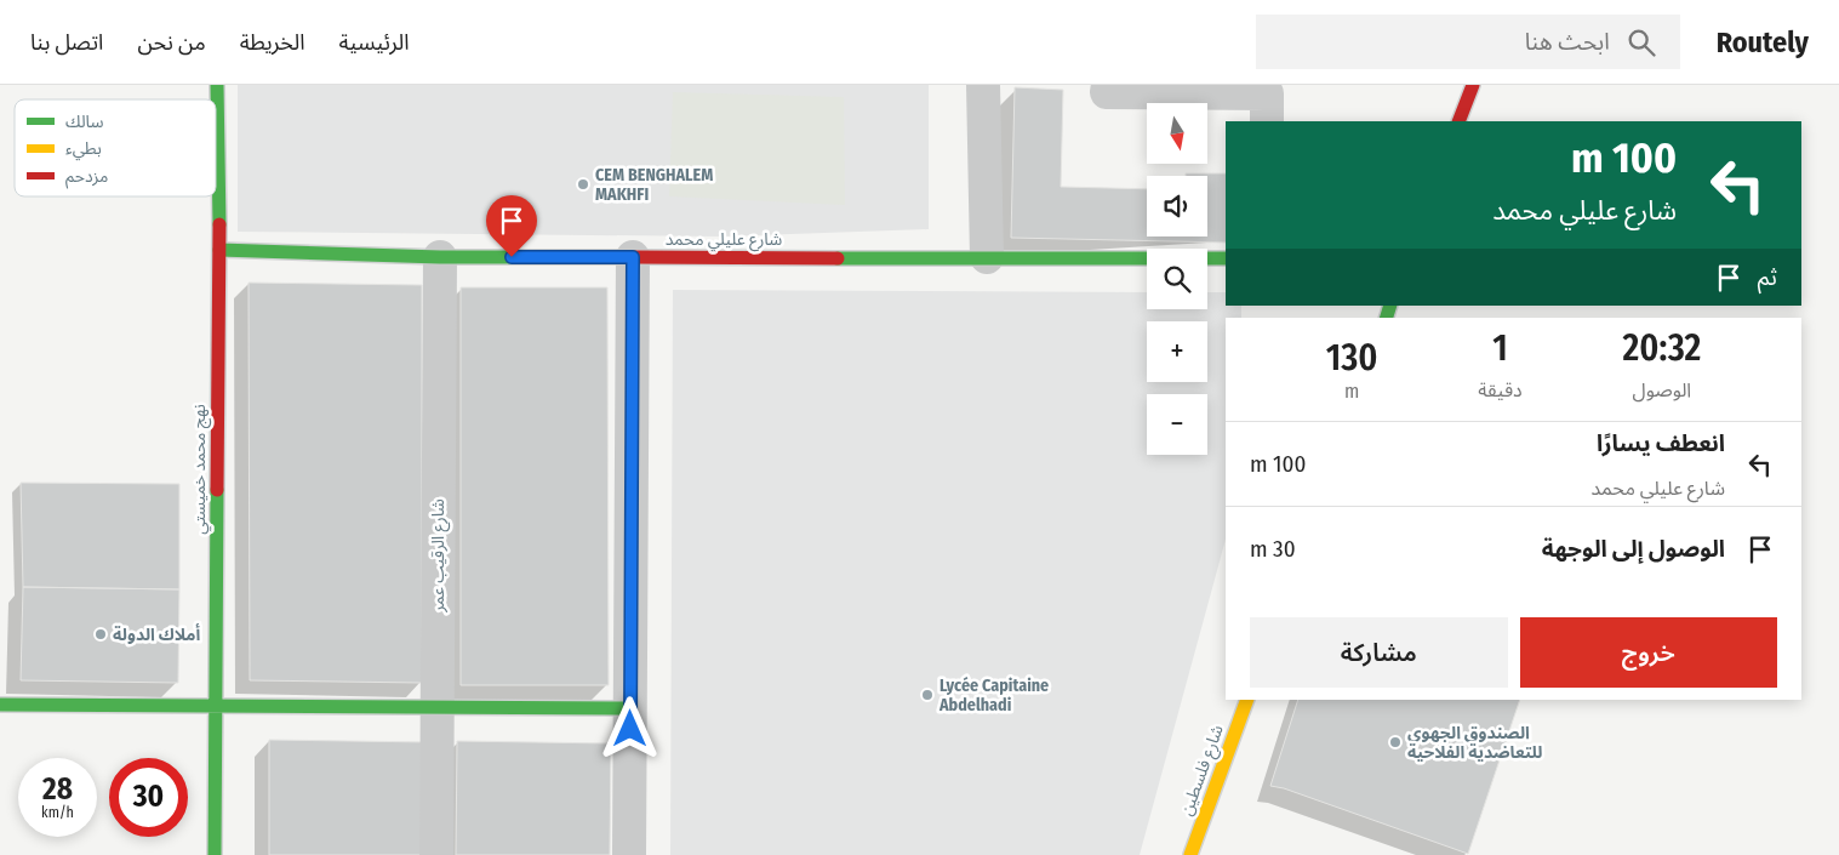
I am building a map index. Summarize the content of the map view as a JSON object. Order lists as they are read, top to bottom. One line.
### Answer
{"streets":{"street":["شارع عليلي محمد","نهج محمد خميستي","شارع الرقيب عمر","شارع فلسطين"]},"crossings":[["شارع عليلي محمد","نهج محمد خميستي"],["شارع عليلي محمد","شارع الرقيب عمر"]],"places":["CEM BENGHALEM MAKHFI","أملاك الدولة","Lycée Capitaine Abdelhadi","الصندوق الجهوي للتعاضدية الفلاحية"],"legend":["سالك","بطيء","مزدحم"],"north":"bottom","page":{"header":"Routely","search":"ابحث هنا","nav":["الرئيسية","الخريطة","من نحن","اتصل بنا"],"map_buttons":["+","−"],"turn":["100 m","شارع عليلي محمد"],"then":"ثم","eta":["20:32","الوصول","1","دقيقة","130","m"],"list":[{"name":"انعطف يسارًا","note":"شارع عليلي محمد","value":"100 m"},{"name":"الوصول إلى الوجهة","value":"30 m"}],"buttons":["خروج","مشاركة"],"speed":"28 km/h","limit":"30"}}
